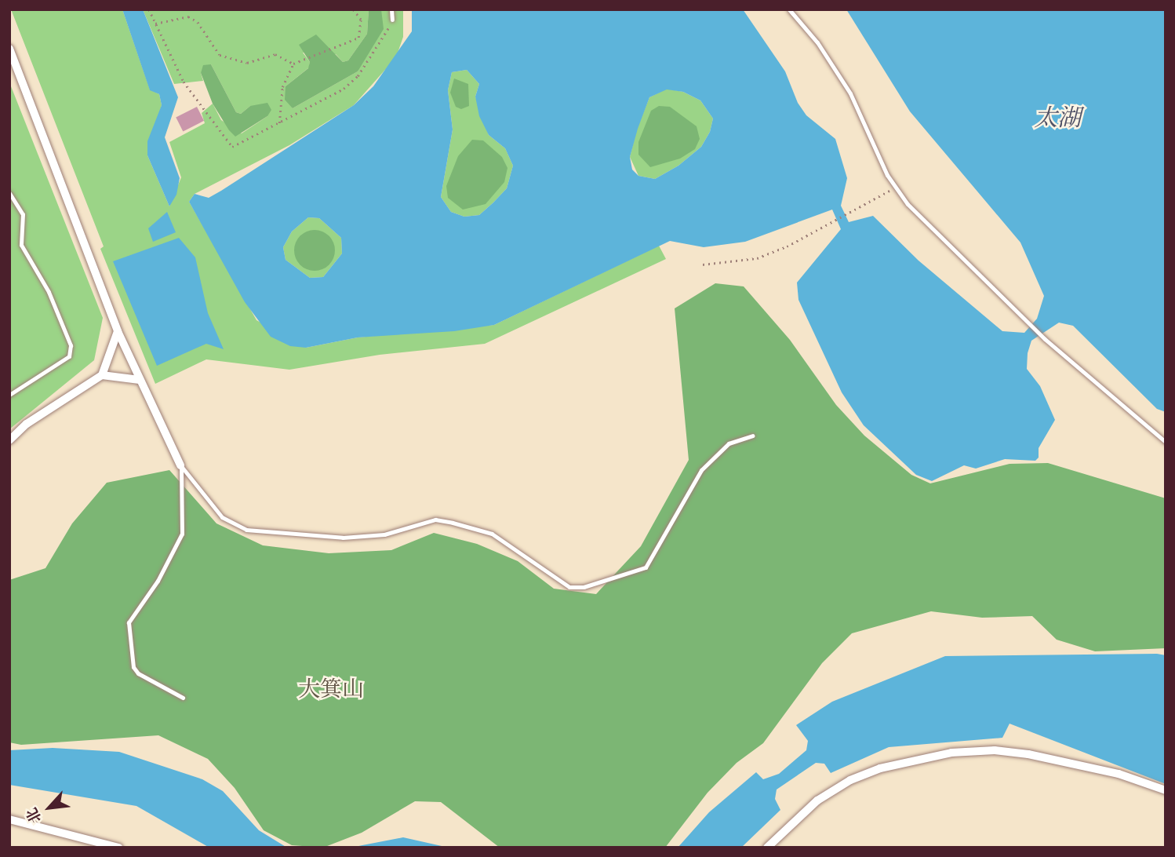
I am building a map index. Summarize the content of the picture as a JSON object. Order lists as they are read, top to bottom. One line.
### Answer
{"water":["太湖"],"parks":["大箕山"],"north":"bottom left"}
